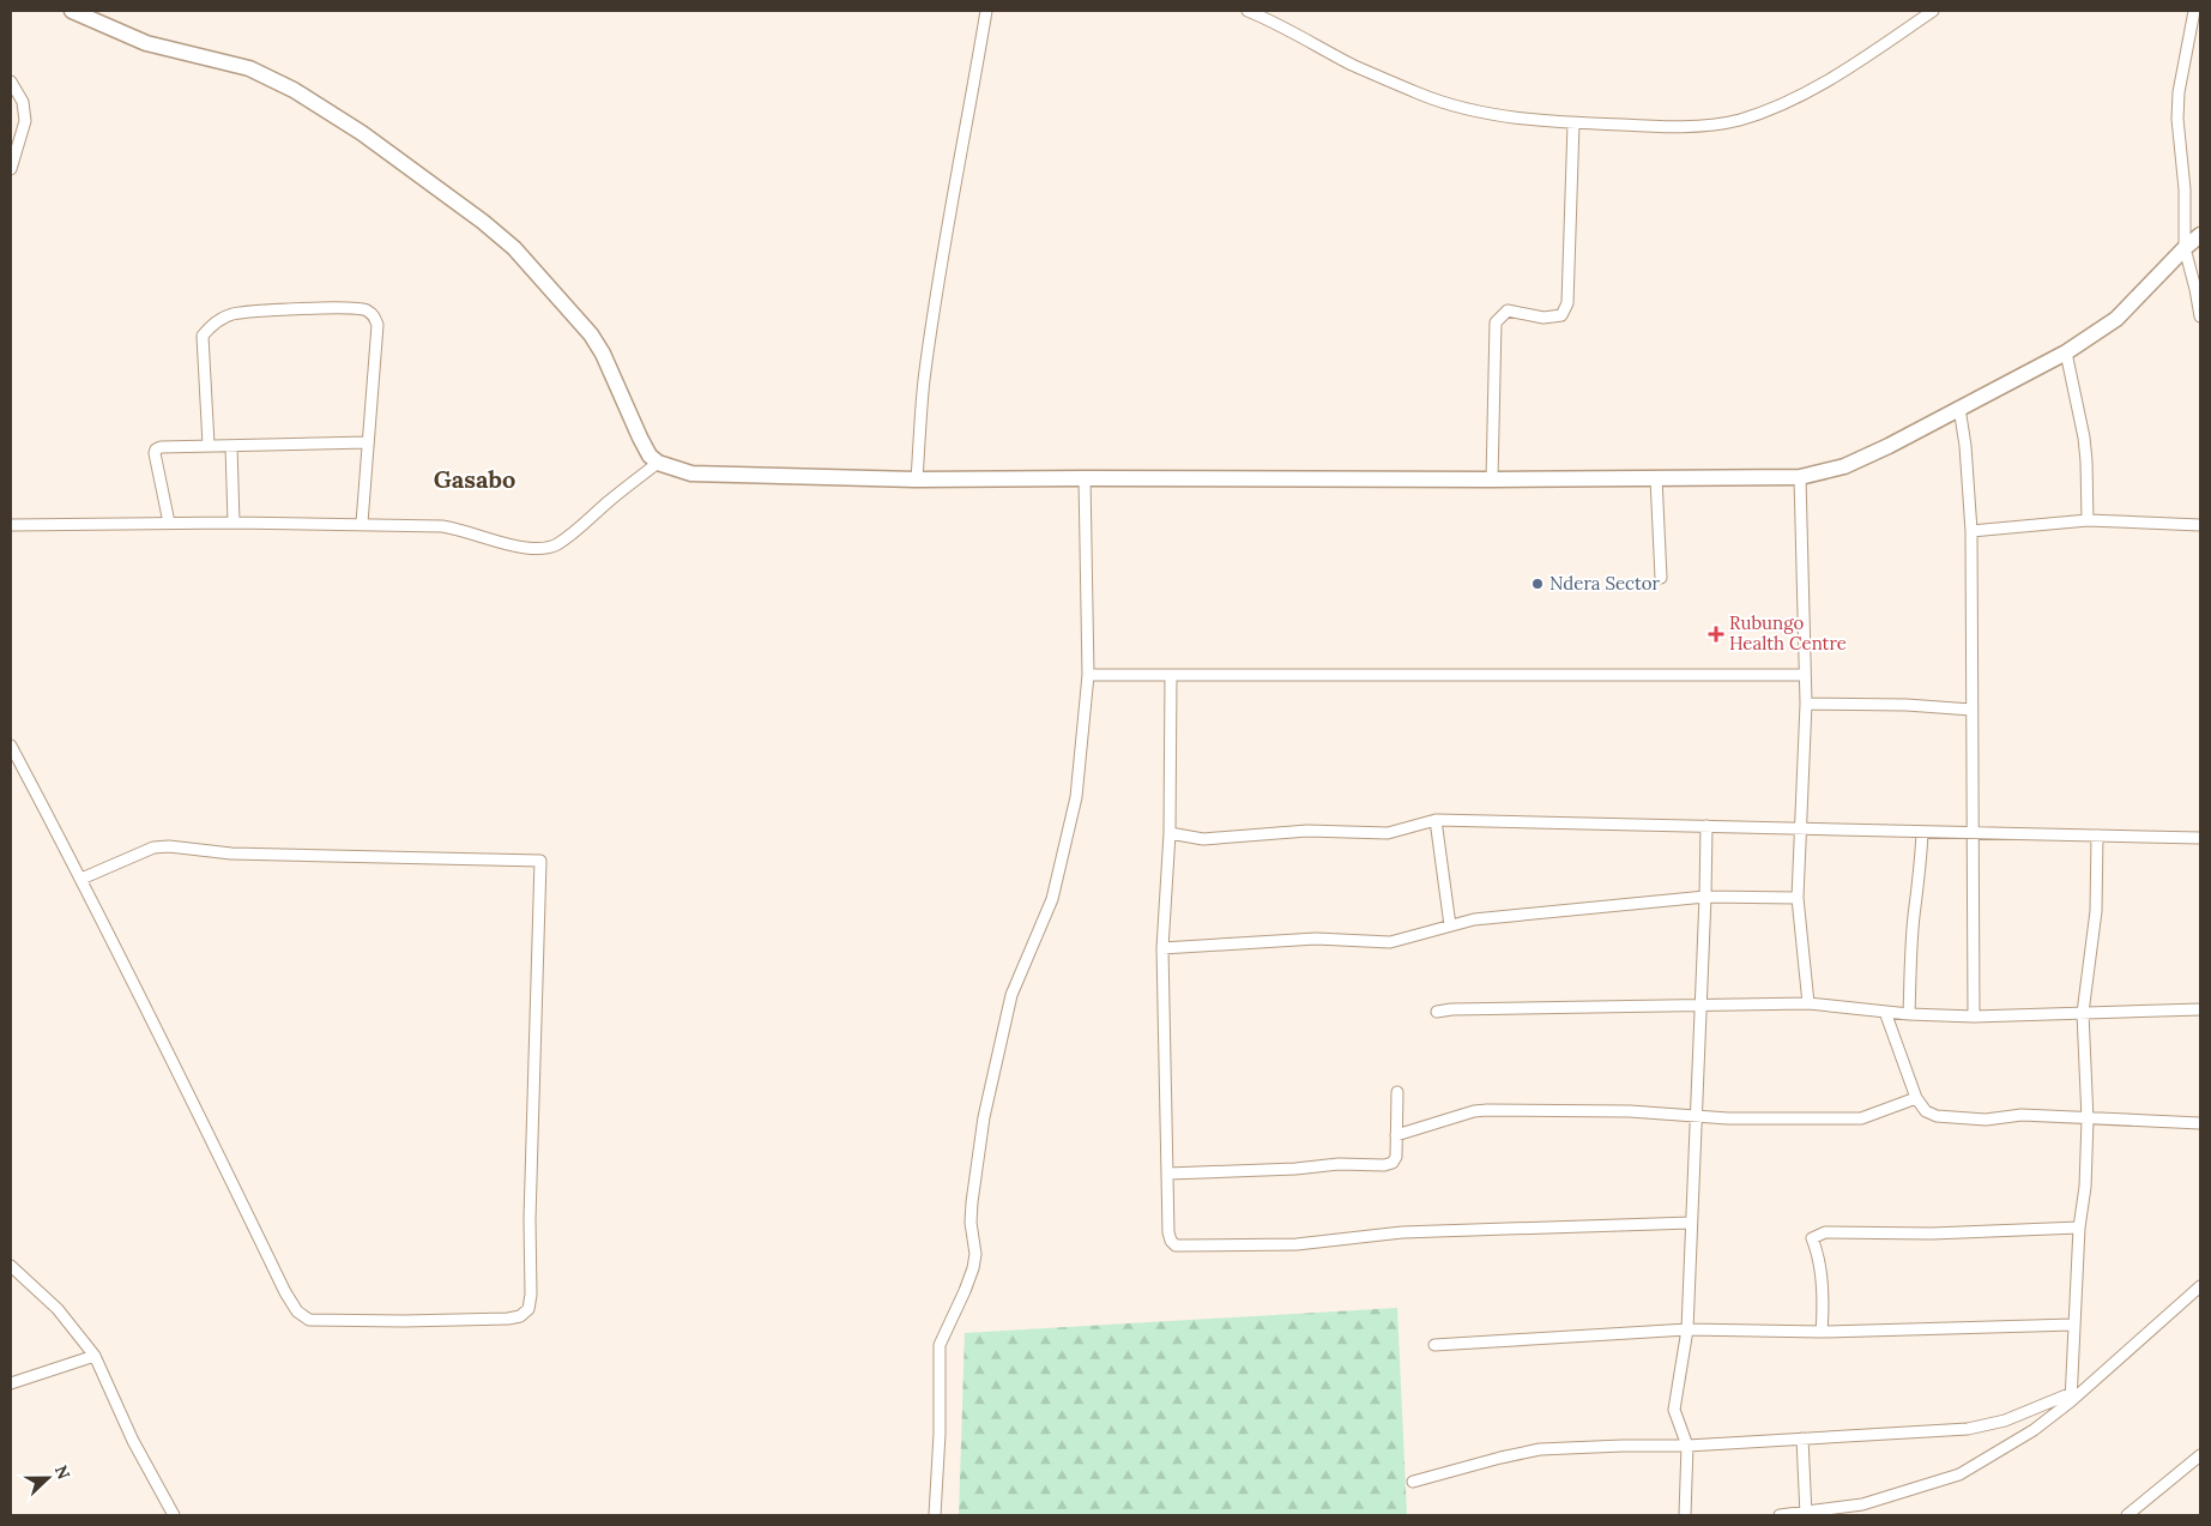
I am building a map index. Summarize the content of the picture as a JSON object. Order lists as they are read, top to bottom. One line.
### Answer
{"districts":["Gasabo"],"places":{"other":["Ndera Sector"],"health":["Rubungo Health Centre"]},"north":"right"}
